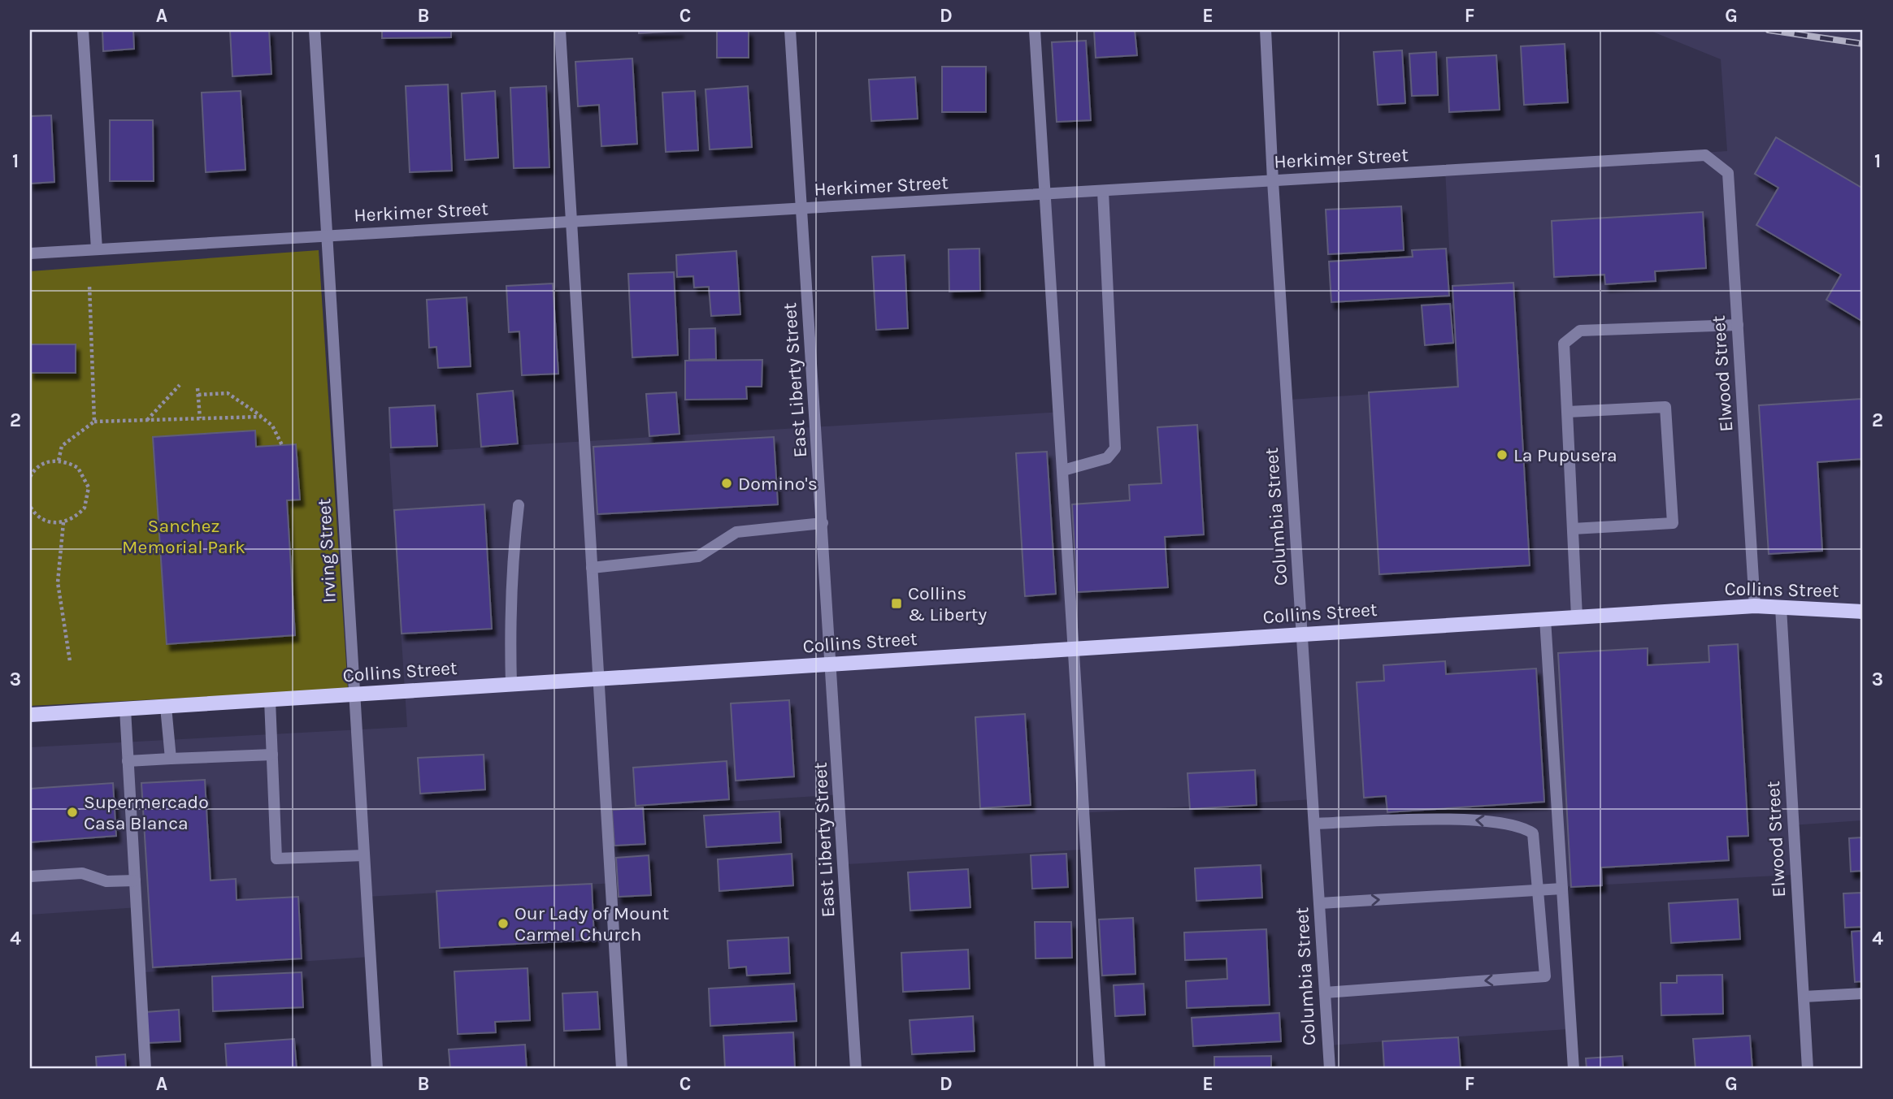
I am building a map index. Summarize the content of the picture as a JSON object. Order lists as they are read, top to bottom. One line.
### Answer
{"streets":{"main road":["Collins Street"],"street":["Herkimer Street","Elwood Street","East Liberty Street","Columbia Street","Irving Street"]},"crossings":[["Herkimer Street","Elwood Street"],["Herkimer Street","East Liberty Street"],["Herkimer Street","Columbia Street"],["Herkimer Street","Irving Street"],["Elwood Street","Collins Street"],["East Liberty Street","Collins Street"],["Columbia Street","Collins Street"],["Irving Street","Collins Street"]],"parks":["Sanchez Memorial Park"],"places":{"other":["La Pupusera","Domino's","Supermercado Casa Blanca","Our Lady of Mount Carmel Church"],"transit":["Collins & Liberty"]},"grid":{"columns":["A","B","C","D","E","F","G"],"rows":["1","2","3","4"]}}
